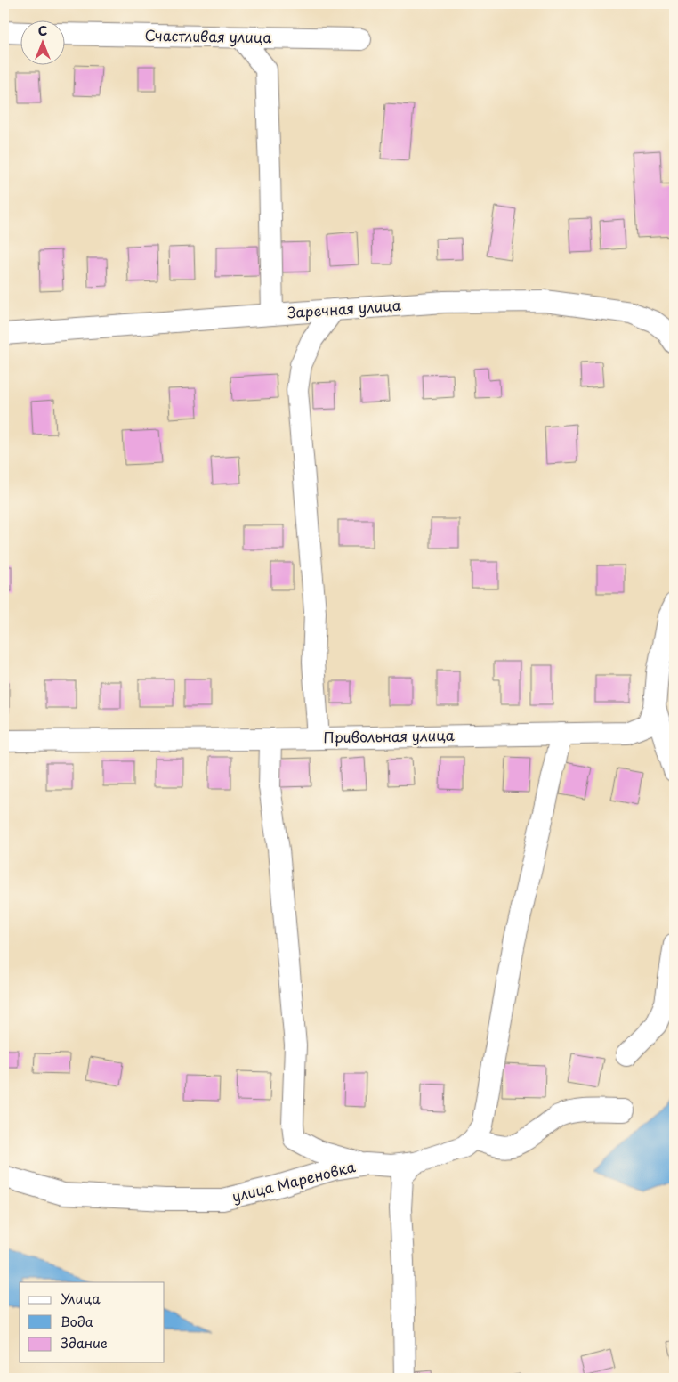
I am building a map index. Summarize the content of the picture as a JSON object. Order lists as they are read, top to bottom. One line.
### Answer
{"streets":{"street":["Счастливая улица","Заречная улица","Привольная улица","улица Мареновка"]},"legend":["Улица","Вода","Здание"],"north":"top"}
